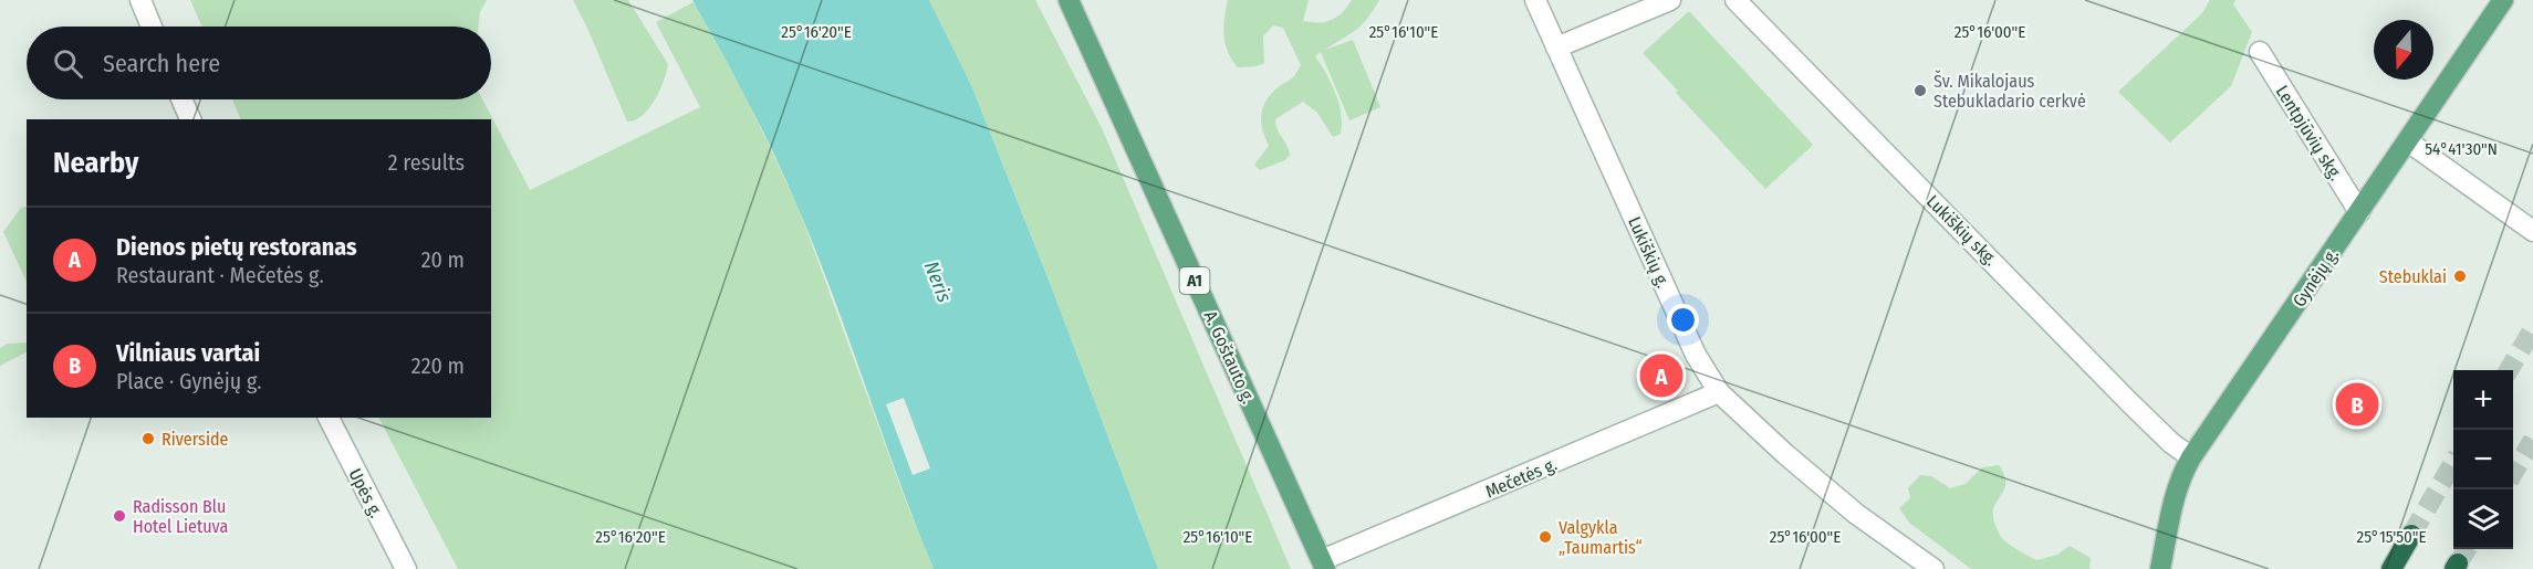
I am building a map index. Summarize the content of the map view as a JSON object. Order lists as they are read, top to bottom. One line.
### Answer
{"streets":{"main road":["Gynėjų g.","A1","A. Goštauto g."],"street":["Lentpjūvių skg.","Lukiškių skg.","Lukiškių g.","Mečetės g.","Upės g."]},"crossings":[["Lentpjūvių skg.","Gynėjų g."],["Lukiškių skg.","Gynėjų g."],["Lukiškių g.","Mečetės g."],["A. Goštauto g.","Mečetės g."]],"water":["Neris"],"places":["Šv. Mikalojaus Stebukladario cerkvė","Stebuklai","Riverside","Radisson Blu Hotel Lietuva","Valgykla „Taumartis“"],"north":"bottom","page":{"search":"Search here","heading":["Nearby","2 results"],"list":[{"mark":"A","name":"Dienos pietų restoranas","note":"Restaurant · Mečetės g.","value":"20 m"},{"mark":"B","name":"Vilniaus vartai","note":"Place · Gynėjų g.","value":"220 m"}],"pins":["A","B"],"map_buttons":["+","−"]},"coordinates":["25°16'10\"E","25°16'00\"E","25°16'20\"E","54°41'30\"N","25°15'50\"E"]}
